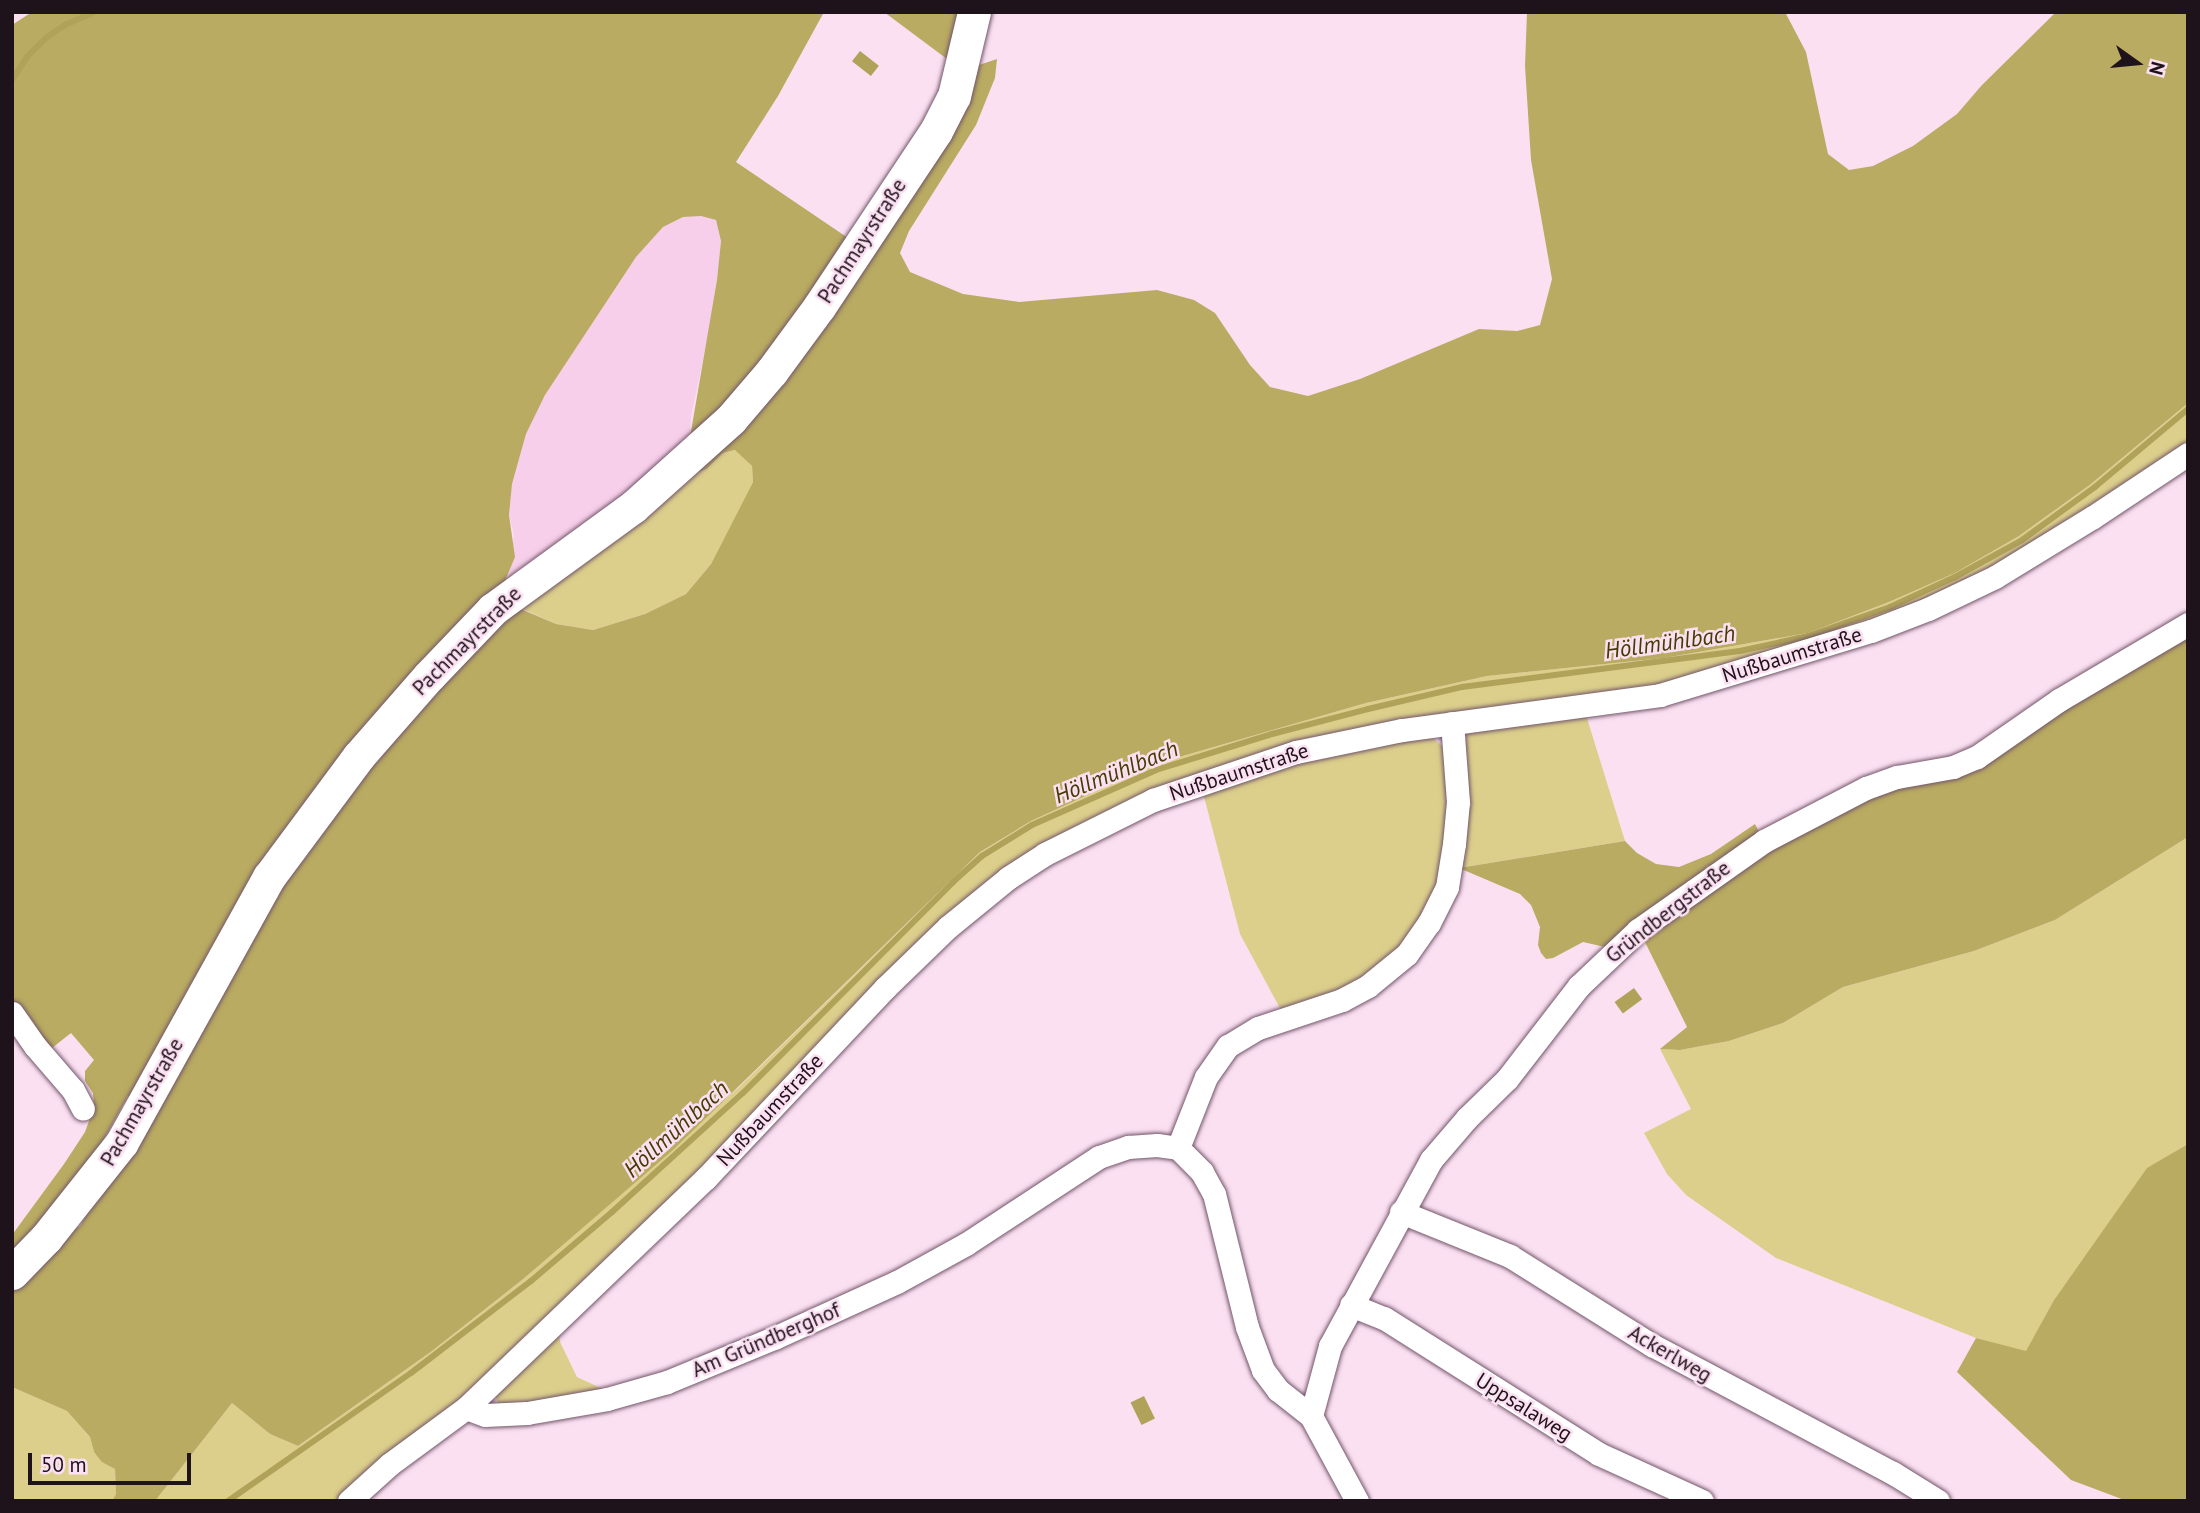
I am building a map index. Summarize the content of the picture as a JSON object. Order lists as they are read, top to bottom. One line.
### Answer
{"streets":{"street":["Pachmayrstraße","Nußbaumstraße","Gründbergstraße","Am Gründberghof","Ackerlweg","Uppsalaweg"]},"crossings":[["Nußbaumstraße","Am Gründberghof"],["Gründbergstraße","Ackerlweg"],["Gründbergstraße","Uppsalaweg"]],"water":["Höllmühlbach"],"scale_bar":"50 m","north":"right"}
